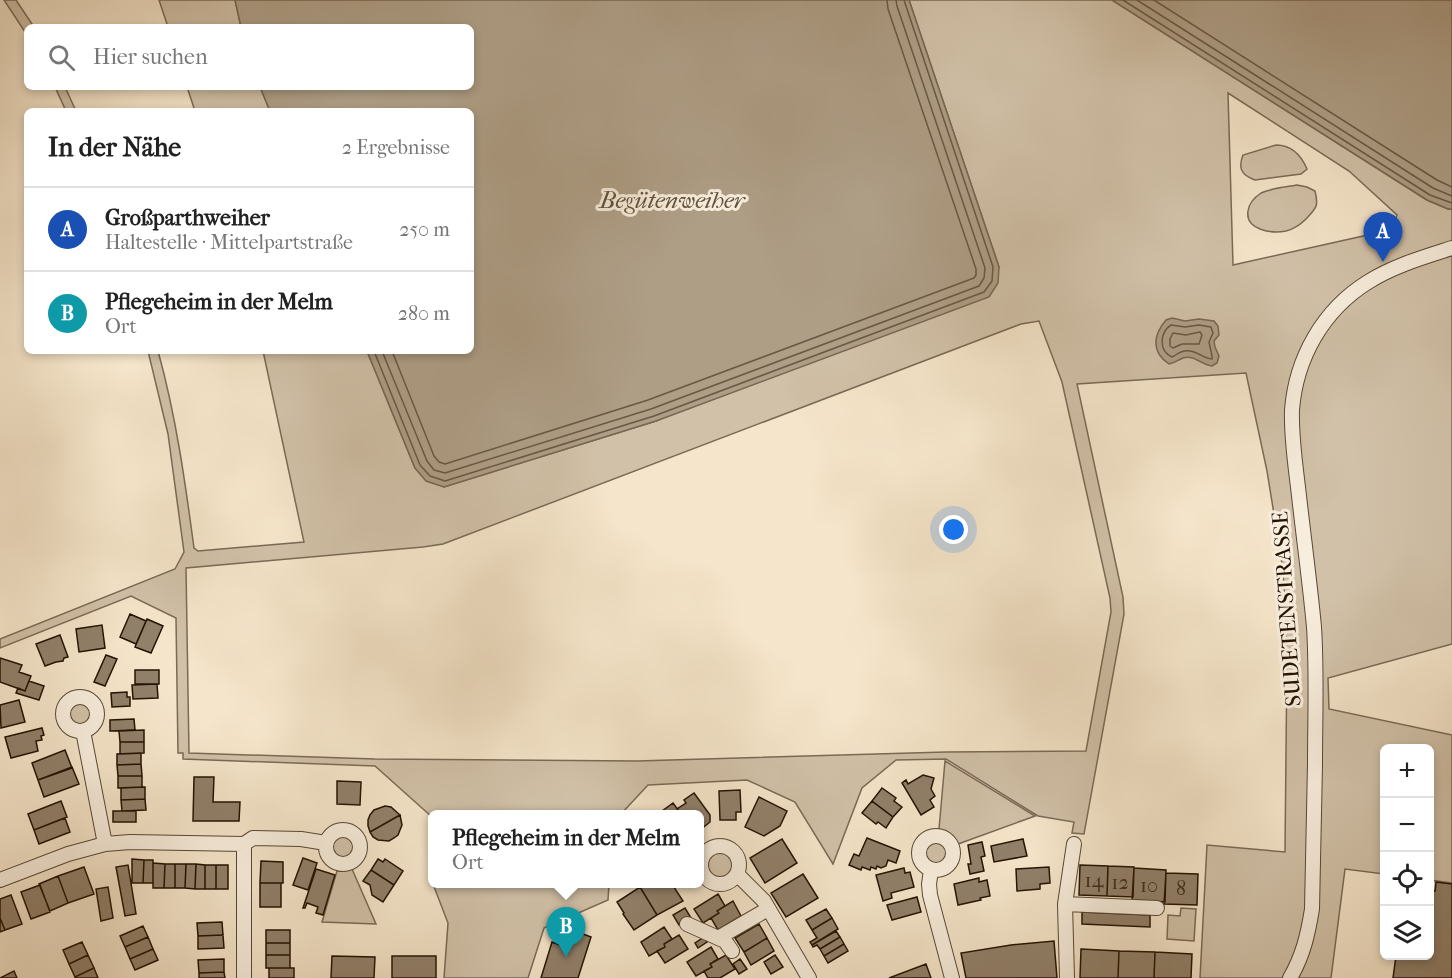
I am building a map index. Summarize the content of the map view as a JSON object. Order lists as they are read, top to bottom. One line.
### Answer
{"streets":{"street":["SUDETENSTRASSE"]},"water":["Begütenweiher"],"house_numbers":["14","12","10","8"],"page":{"search":"Hier suchen","heading":["In der Nähe","2 Ergebnisse"],"list":[{"mark":"A","name":"Großparthweiher","note":"Haltestelle · Mittelpartstraße","value":"250 m"},{"mark":"B","name":"Pflegeheim in der Melm","note":"Ort","value":"280 m"}],"pins":["A","B"],"map_buttons":["+","−"],"popup":["Pflegeheim in der Melm","Ort"]}}
